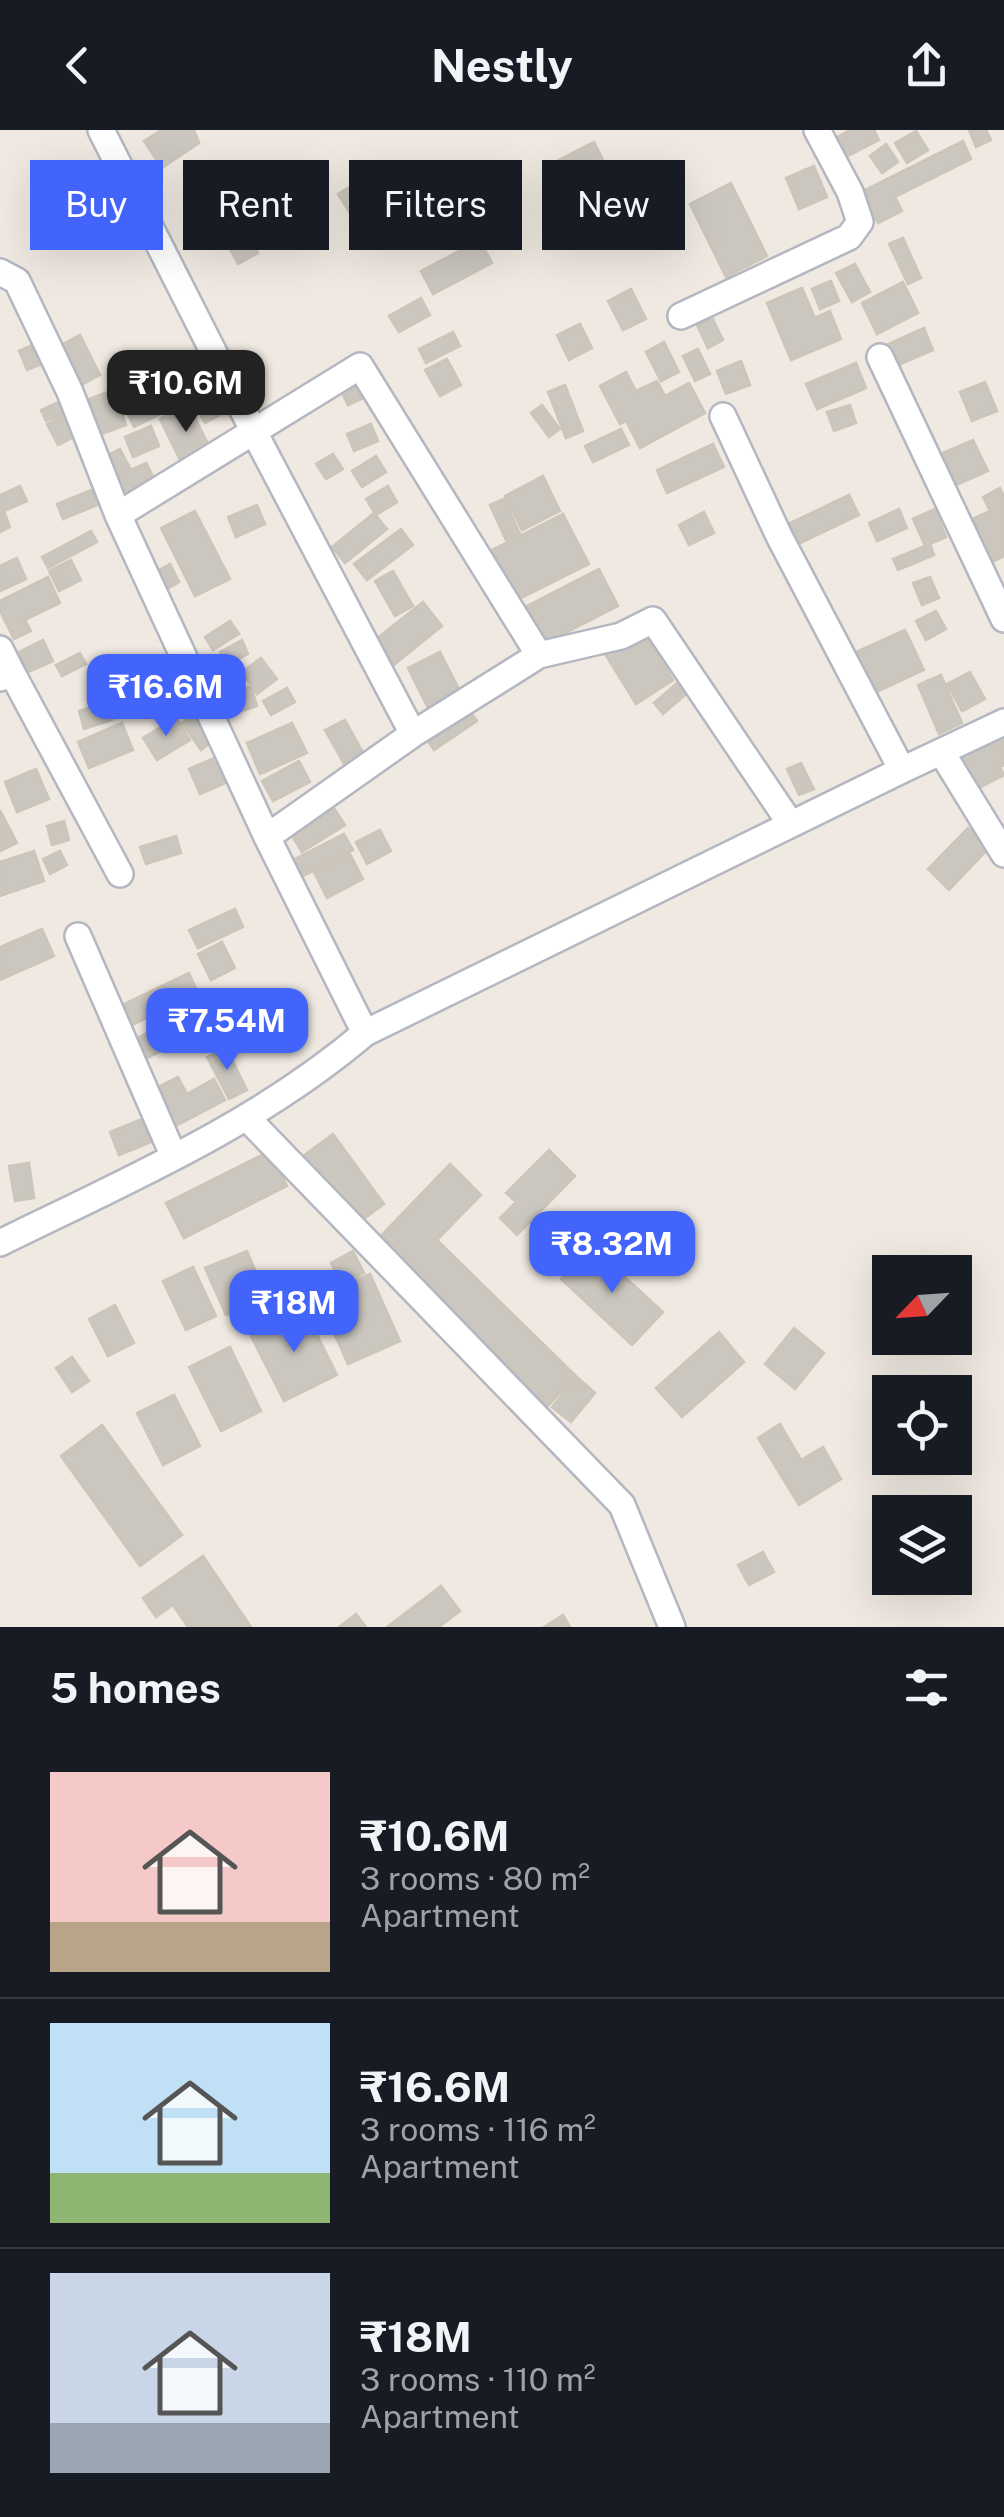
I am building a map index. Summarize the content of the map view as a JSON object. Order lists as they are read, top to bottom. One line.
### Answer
{"north":"bottom left","page":{"header":"Nestly","chip":["Buy","Rent","Filters","New"],"price":["₹10.6M","₹16.6M","₹7.54M","₹8.32M","₹18M"],"heading":"5 homes","list":[{"name":"₹10.6M","note":"3 rooms · 80 m² · Apartment"},{"name":"₹16.6M","note":"3 rooms · 116 m² · Apartment"},{"name":"₹18M","note":"3 rooms · 110 m² · Apartment"}]}}
